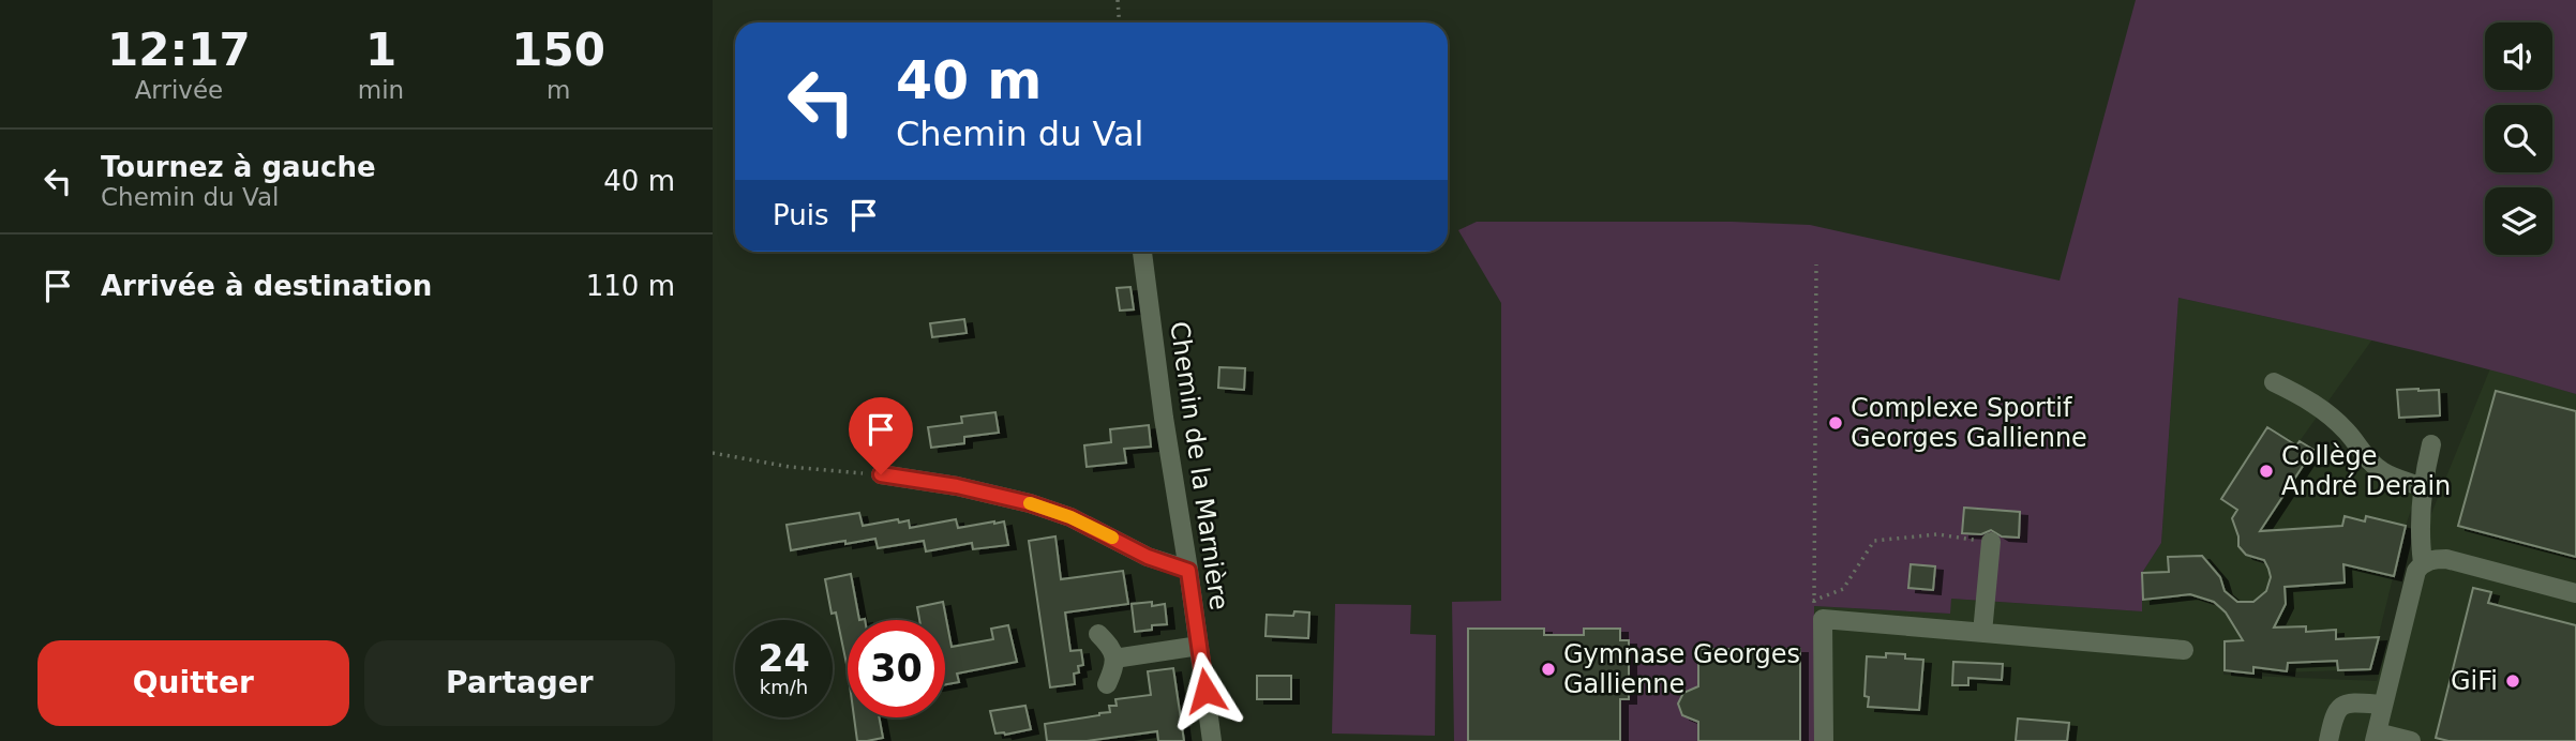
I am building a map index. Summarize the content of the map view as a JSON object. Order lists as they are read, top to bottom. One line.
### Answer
{"streets":{"street":["Chemin de la Marnière"]},"places":["Complexe Sportif Georges Gallienne","Collège André Derain","Gymnase Georges Gallienne","GiFi"],"page":{"eta":["12:17","Arrivée","1","min","150","m"],"turn":["40 m","Chemin du Val"],"list":[{"name":"Tournez à gauche","note":"Chemin du Val","value":"40 m"},{"name":"Arrivée à destination","value":"110 m"}],"then":"Puis","speed":"24 km/h","limit":"30","buttons":["Quitter","Partager"]}}
